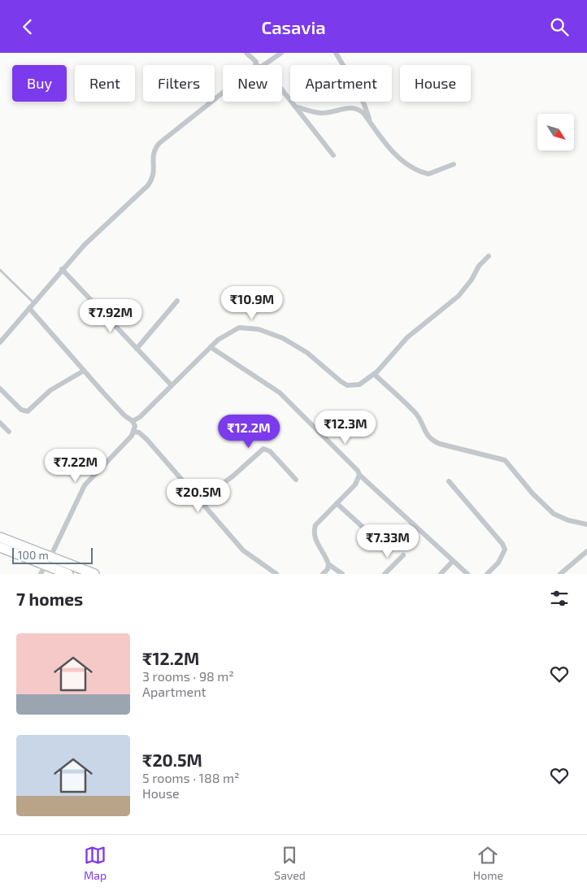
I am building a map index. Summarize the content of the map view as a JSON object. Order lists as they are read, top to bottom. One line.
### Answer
{"scale_bar":"100 m","north":"bottom right","page":{"header":"Casavia","chip":["Buy","Rent","Filters","New","Apartment","House"],"price":["₹10.9M","₹7.92M","₹12.3M","₹12.2M","₹7.22M","₹20.5M","₹7.33M"],"scale":"100 m","heading":"7 homes","list":[{"name":"₹12.2M","note":"3 rooms · 98 m² · Apartment"},{"name":"₹20.5M","note":"5 rooms · 188 m² · House"}],"tabs":["Map","Saved","Home"]}}
